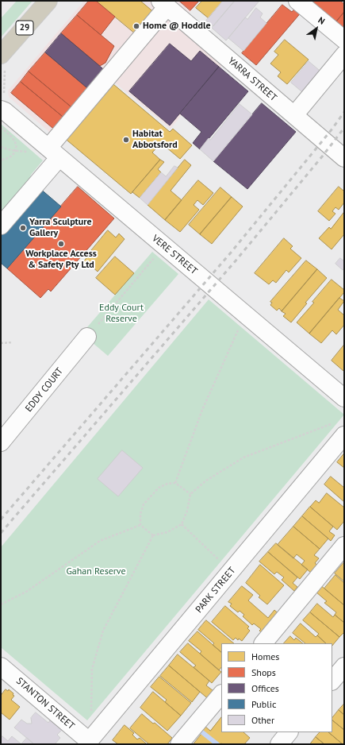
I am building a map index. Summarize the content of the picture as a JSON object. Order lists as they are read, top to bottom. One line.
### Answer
{"streets":{"highway":["29"],"street":["YARRA STREET","VERE STREET","EDDY COURT","PARK STREET","STANTON STREET"]},"crossings":[["PARK STREET","STANTON STREET"]],"parks":["Eddy Court Reserve","Gahan Reserve"],"places":["Home @ Hoddle","Habitat Abbotsford","Yarra Sculpture Gallery","Workplace Access & Safety Pty Ltd"],"legend":["Homes","Shops","Offices","Public","Other"],"north":"top right"}
